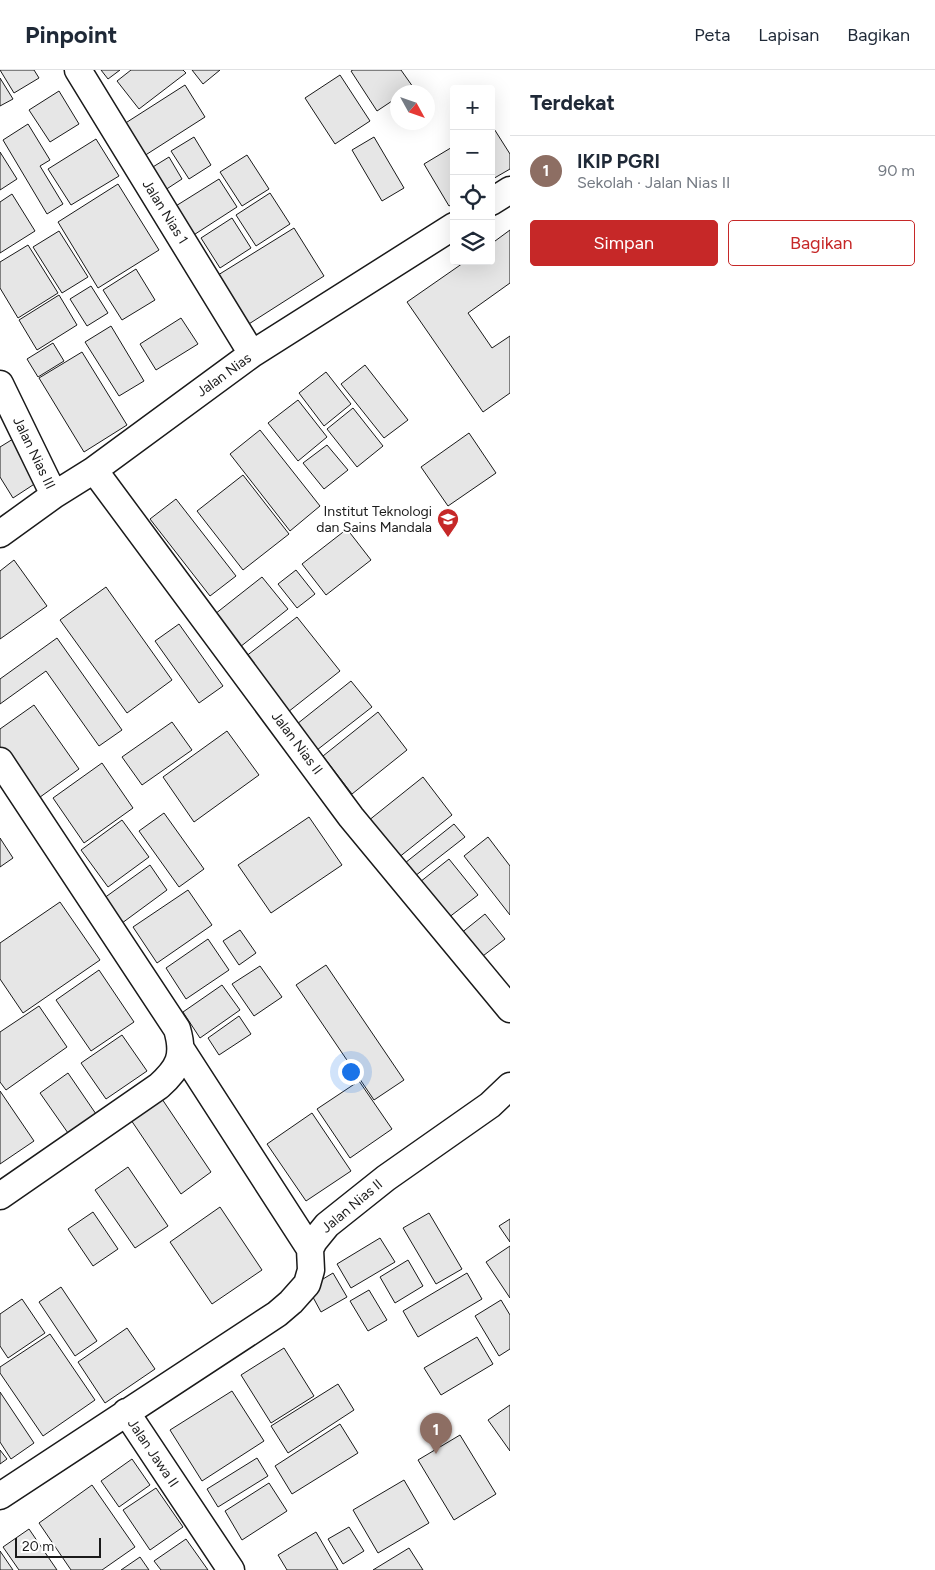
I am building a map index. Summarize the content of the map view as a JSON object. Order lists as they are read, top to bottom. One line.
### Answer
{"streets":{"street":["Jalan Nias 1","Jalan Nias","Jalan Nias III","Jalan Nias II","Jalan Jawa II"]},"crossings":[["Jalan Nias 1","Jalan Nias"],["Jalan Nias","Jalan Nias III"],["Jalan Nias","Jalan Nias II"]],"places":{"school or university":["Institut Teknologi dan Sains Mandala"]},"scale_bar":"20 m","north":"bottom right","page":{"header":"Pinpoint","nav":["Peta","Lapisan","Bagikan"],"heading":"Terdekat","map_buttons":["+","−"],"list":[{"mark":"1","name":"IKIP PGRI","note":"Sekolah · Jalan Nias II","value":"90 m"}],"buttons":["Simpan","Bagikan"],"pins":"1","scale":"20 m"}}
